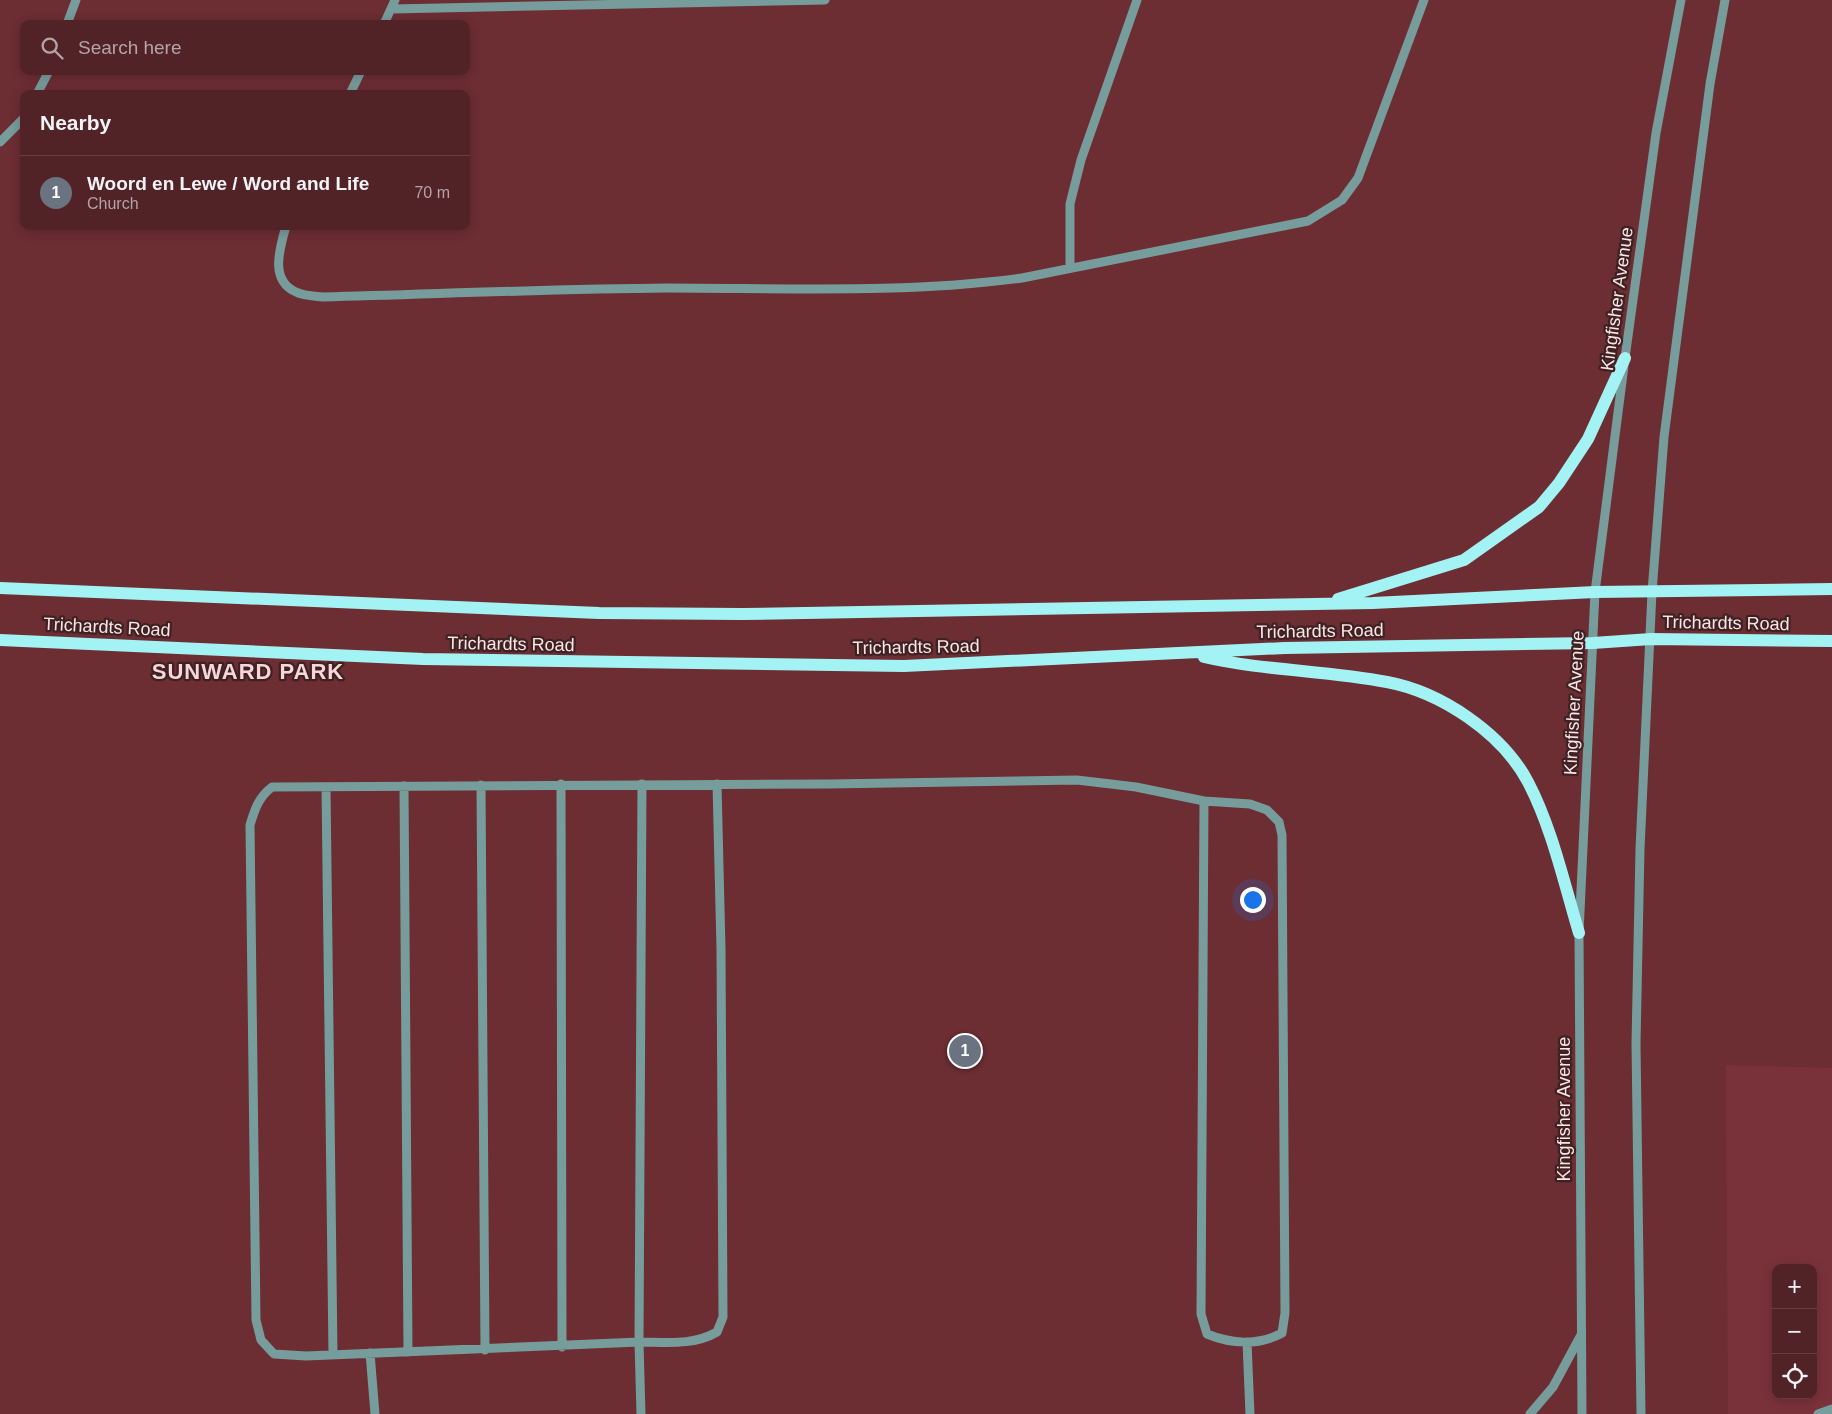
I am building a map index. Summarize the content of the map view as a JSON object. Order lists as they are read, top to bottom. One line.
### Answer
{"streets":{"main road":["Trichardts Road"],"street":["Kingfisher Avenue"]},"crossings":[["Kingfisher Avenue","Trichardts Road"]],"districts":["SUNWARD PARK"],"page":{"search":"Search here","heading":"Nearby","list":[{"mark":"1","name":"Woord en Lewe / Word and Life","note":"Church","value":"70 m"}],"pins":"1","map_buttons":["+","−"]}}
